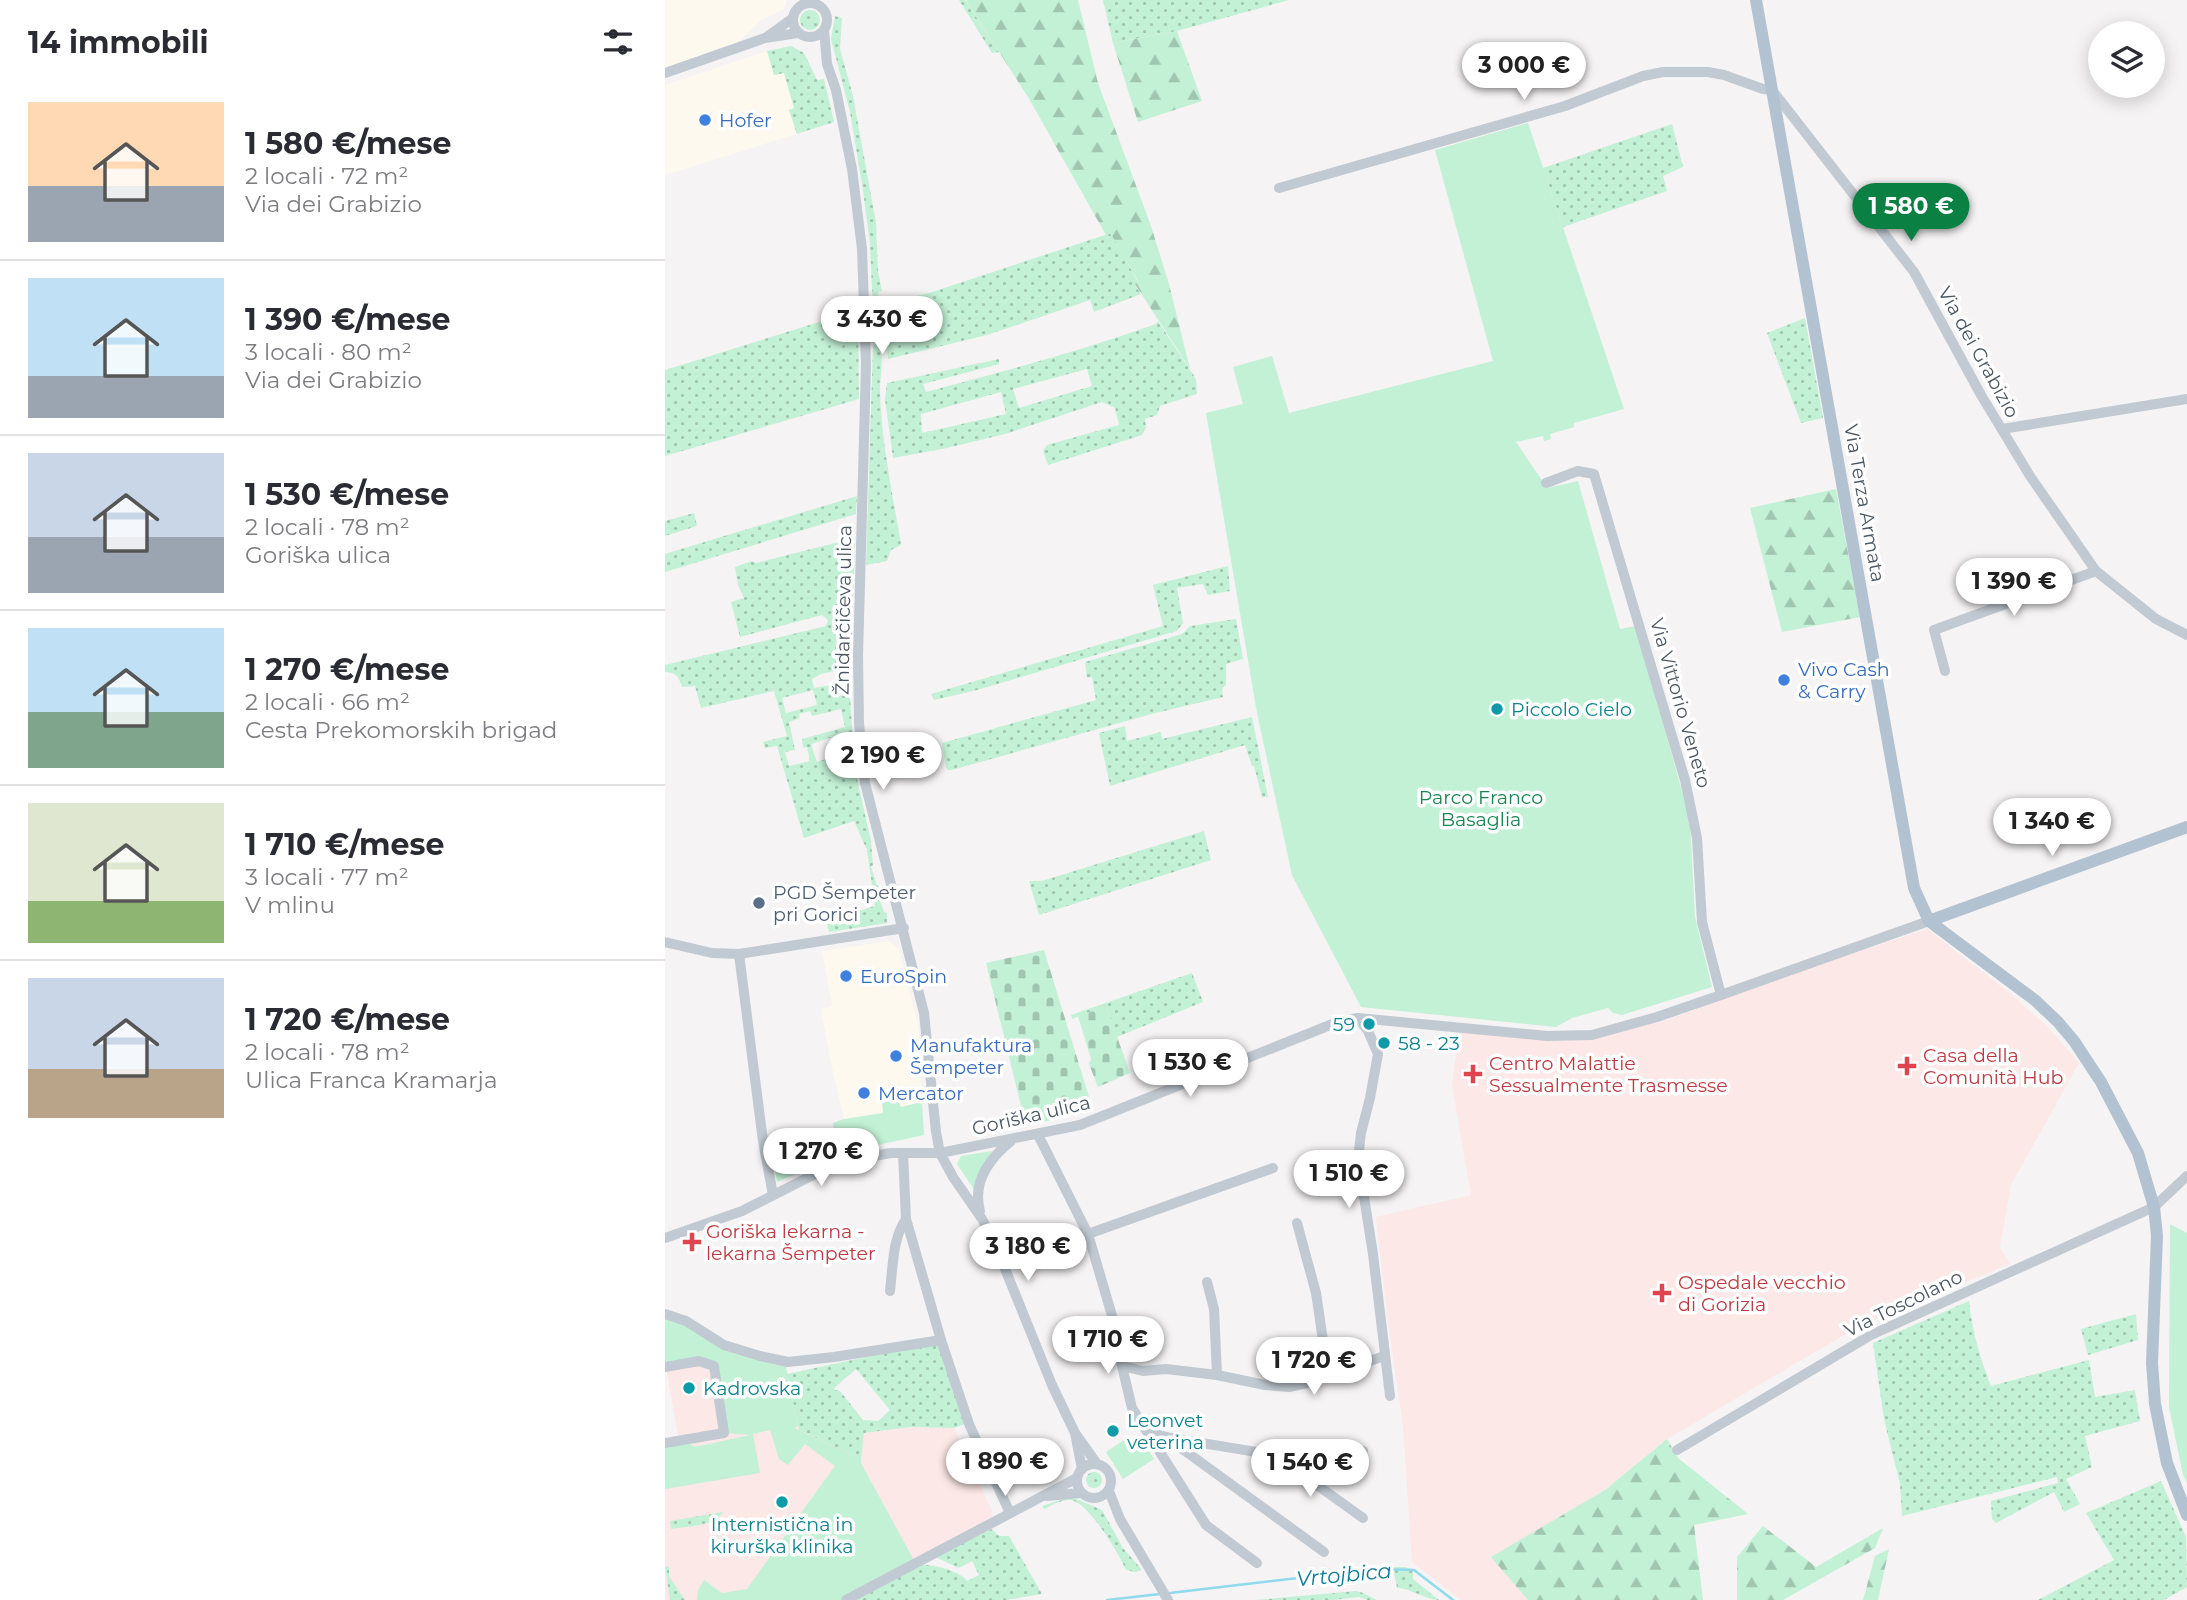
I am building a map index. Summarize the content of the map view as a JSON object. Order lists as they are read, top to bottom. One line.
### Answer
{"streets":{"main road":["Via Terza Armata"],"street":["Via dei Grabizio","Žnidarčičeva ulica","Via Vittorio Veneto","Goriška ulica","Via Toscolano"]},"crossings":[["Via dei Grabizio","Via Terza Armata"],["Žnidarčičeva ulica","Goriška ulica"]],"water":["Vrtojbica"],"parks":["Parco Franco Basaglia"],"places":{"other":["Hofer","Vivo Cash & Carry","Piccolo Cielo","PGD Šempeter pri Gorici","EuroSpin","59","58 - 23","Manufaktura Šempeter","Mercator","Kadrovska","Leonvet veterina","Internistična in kirurška klinika"],"health":["Casa della Comunità Hub","Centro Malattie Sessualmente Trasmesse","Goriška lekarna - lekarna Šempeter","Ospedale vecchio di Gorizia"]},"page":{"heading":"14 immobili","price":["3 000 €","1 580 €","3 430 €","1 390 €","2 190 €","1 340 €","1 530 €","1 270 €","1 510 €","3 180 €","1 710 €","1 720 €","1 890 €","1 540 €"],"list":[{"name":"1 580 €/mese","note":"2 locali · 72 m² · Via dei Grabizio"},{"name":"1 390 €/mese","note":"3 locali · 80 m² · Via dei Grabizio"},{"name":"1 530 €/mese","note":"2 locali · 78 m² · Goriška ulica"},{"name":"1 270 €/mese","note":"2 locali · 66 m² · Cesta Prekomorskih brigad"},{"name":"1 710 €/mese","note":"3 locali · 77 m² · V mlinu"},{"name":"1 720 €/mese","note":"2 locali · 78 m² · Ulica Franca Kramarja"}]}}
